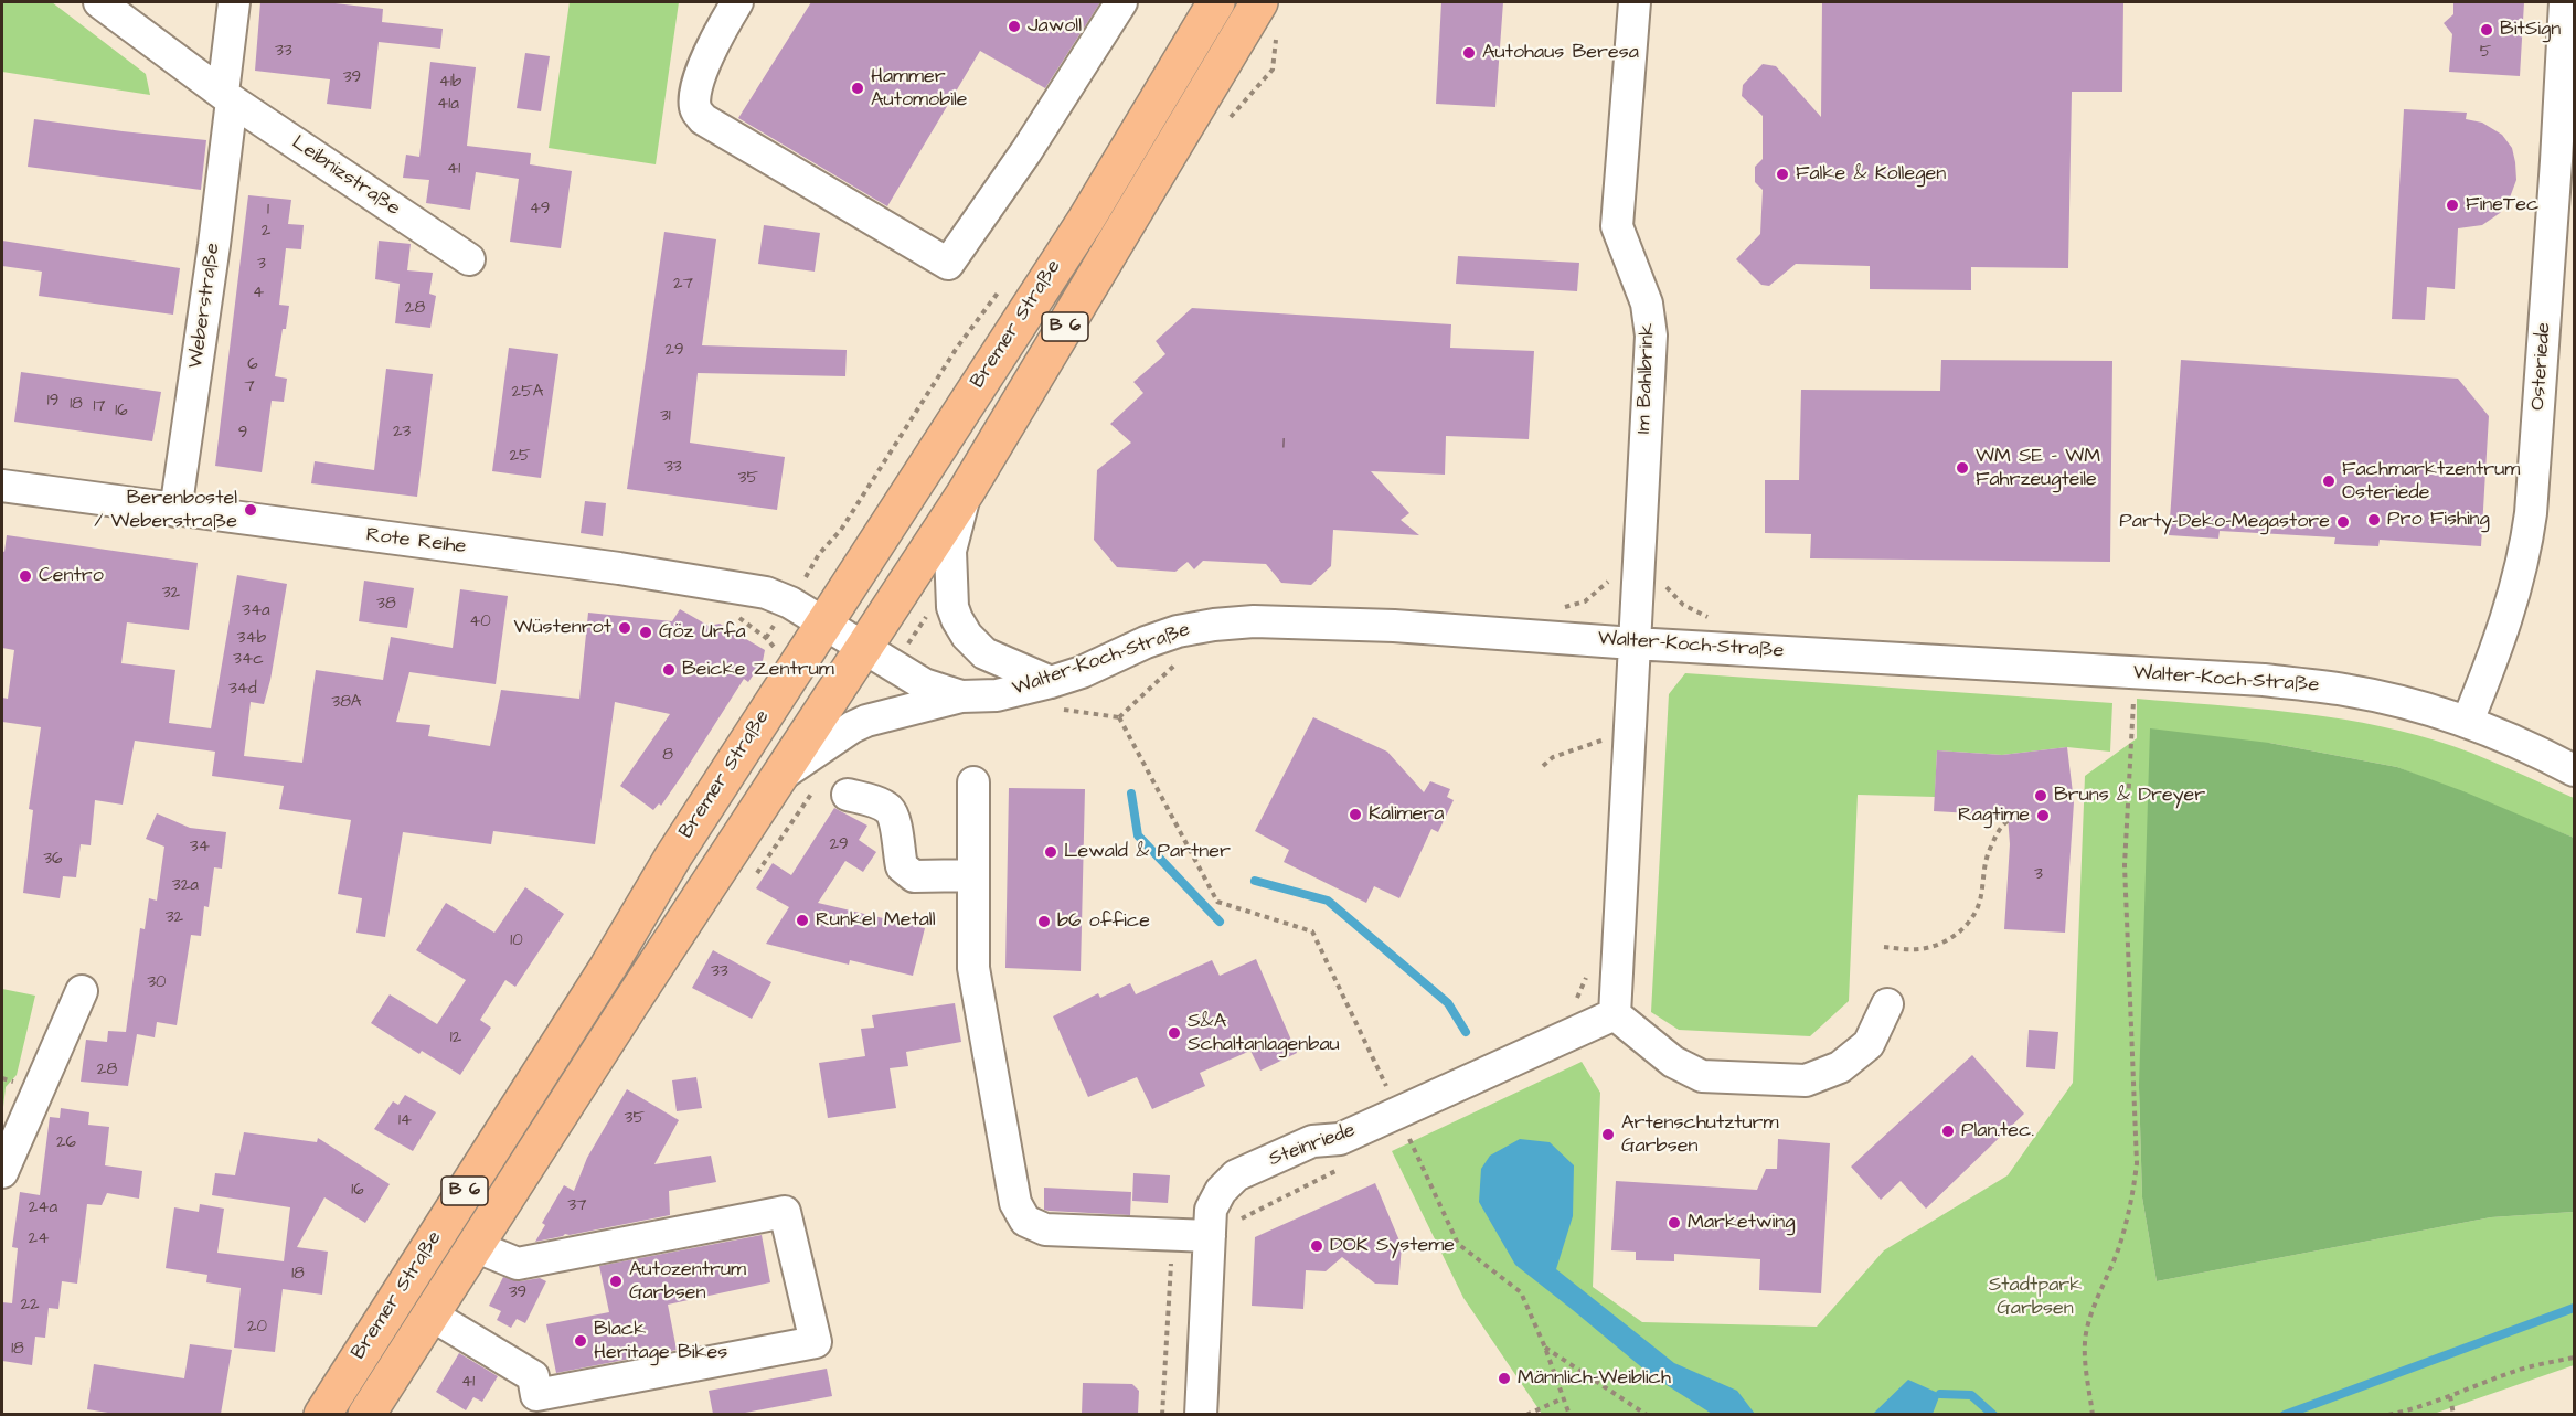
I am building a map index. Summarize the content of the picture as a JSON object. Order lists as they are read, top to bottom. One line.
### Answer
{"streets":{"main road":["Bremer Straße","B 6"],"street":["Leibnizstraße","Weberstraße","Osteriede","Im Bahlbrink","Rote Reihe","Walter-Koch-Straße","Steinriede"]},"crossings":[["Leibnizstraße","Weberstraße"],["Weberstraße","Rote Reihe"],["Bremer Straße","Rote Reihe"],["Bremer Straße","Walter-Koch-Straße"],["Osteriede","Walter-Koch-Straße"],["Im Bahlbrink","Walter-Koch-Straße"],["Rote Reihe","Walter-Koch-Straße"]],"parks":["Stadtpark Garbsen"],"places":["Jawoll","BitSign","Autohaus Beresa","Hammer Automobile","Falke & Kollegen","FineTec","WM SE – WM Fahrzeugteile","Fachmarktzentrum Osteriede","Berenbostel / Weberstraße","Pro Fishing","Party-Deko-Megastore","Centro","Wüstenrot","Göz Urfa","Beicke Zentrum","Bruns & Dreyer","Kalimera","Ragtime","Lewald & Partner","Runkel Metall","b6 office","S&A Schaltanlagenbau","Plan.tec.","Artenschutzturm Garbsen","Marketwing","DOK Systeme","Autozentrum Garbsen","Black Heritage Bikes","Männlich-Weiblich"],"house_numbers":["33","5","39","41b","41a","41","49","1","2","3","27","4","28","29","6","7","25A","19","18","17","16","31","23","9","1","25","33","35","32","38","34a","40","34b","34c","34d","38A","8","29","34","36","3","32a","32","10","33","30","12","28","35","14","26","16","37","24a","24","18","39","22","20","18","41"]}
